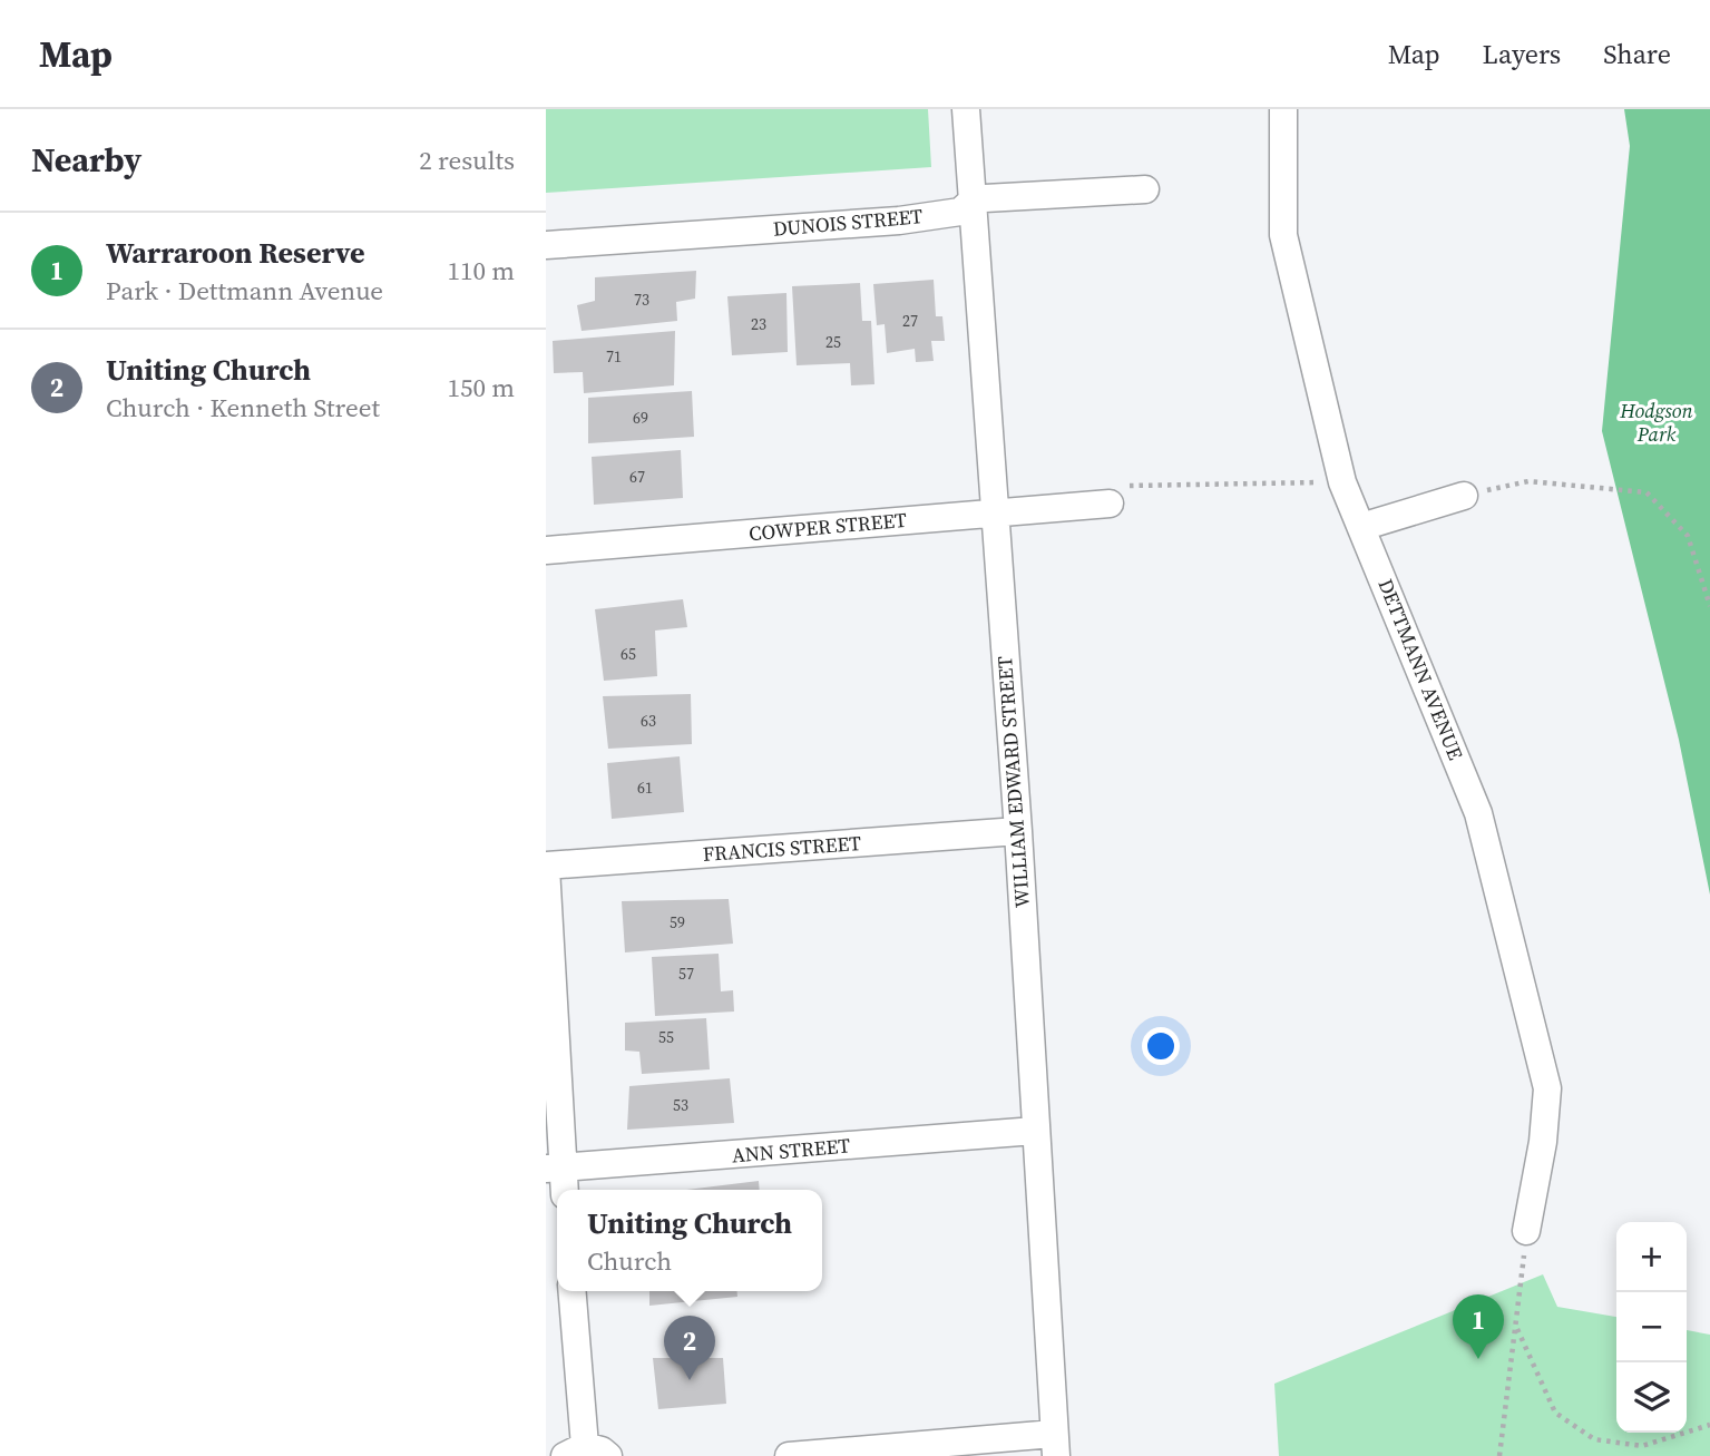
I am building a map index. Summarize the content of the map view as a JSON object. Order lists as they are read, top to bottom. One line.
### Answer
{"streets":{"street":["DUNOIS STREET","COWPER STREET","DETTMANN AVENUE","WILLIAM EDWARD STREET","FRANCIS STREET","ANN STREET"]},"crossings":[["DUNOIS STREET","WILLIAM EDWARD STREET"],["COWPER STREET","WILLIAM EDWARD STREET"],["WILLIAM EDWARD STREET","FRANCIS STREET"],["WILLIAM EDWARD STREET","ANN STREET"]],"parks":["Hodgson Park"],"house_numbers":["73","27","23","25","71","69","67","65","63","61","59","57","55","53"],"page":{"header":"Map","nav":["Map","Layers","Share"],"heading":["Nearby","2 results"],"list":[{"mark":"1","name":"Warraroon Reserve","note":"Park · Dettmann Avenue","value":"110 m"},{"mark":"2","name":"Uniting Church","note":"Church · Kenneth Street","value":"150 m"}],"popup":["Uniting Church","Church"],"map_buttons":["+","−"],"pins":["1","2"]}}
